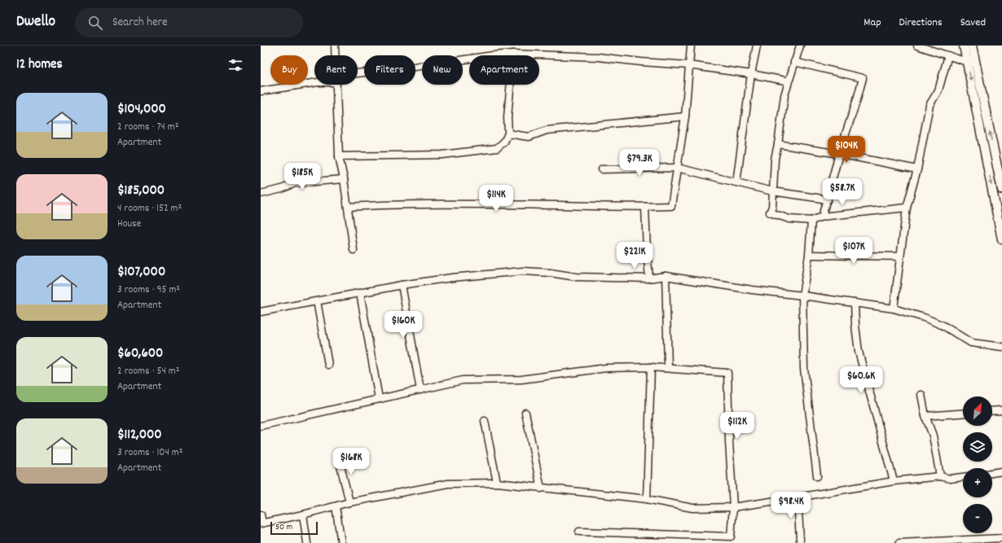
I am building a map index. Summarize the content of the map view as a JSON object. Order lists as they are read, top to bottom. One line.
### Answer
{"scale_bar":"50 m","north":"top right","page":{"header":"Dwello","search":"Search here","nav":["Map","Directions","Saved"],"heading":"12 homes","chip":["Buy","Rent","Filters","New","Apartment"],"list":[{"name":"$104,000","note":"2 rooms · 74 m² · Apartment"},{"name":"$185,000","note":"4 rooms · 152 m² · House"},{"name":"$107,000","note":"3 rooms · 95 m² · Apartment"},{"name":"$60,600","note":"2 rooms · 54 m² · Apartment"},{"name":"$112,000","note":"3 rooms · 104 m² · Apartment"}],"price":["$104K","$79.3K","$185K","$58.7K","$114K","$107K","$221K","$160K","$60.6K","$112K","$168K","$98.4K"],"map_buttons":["+","−"],"scale":"50 m"}}
